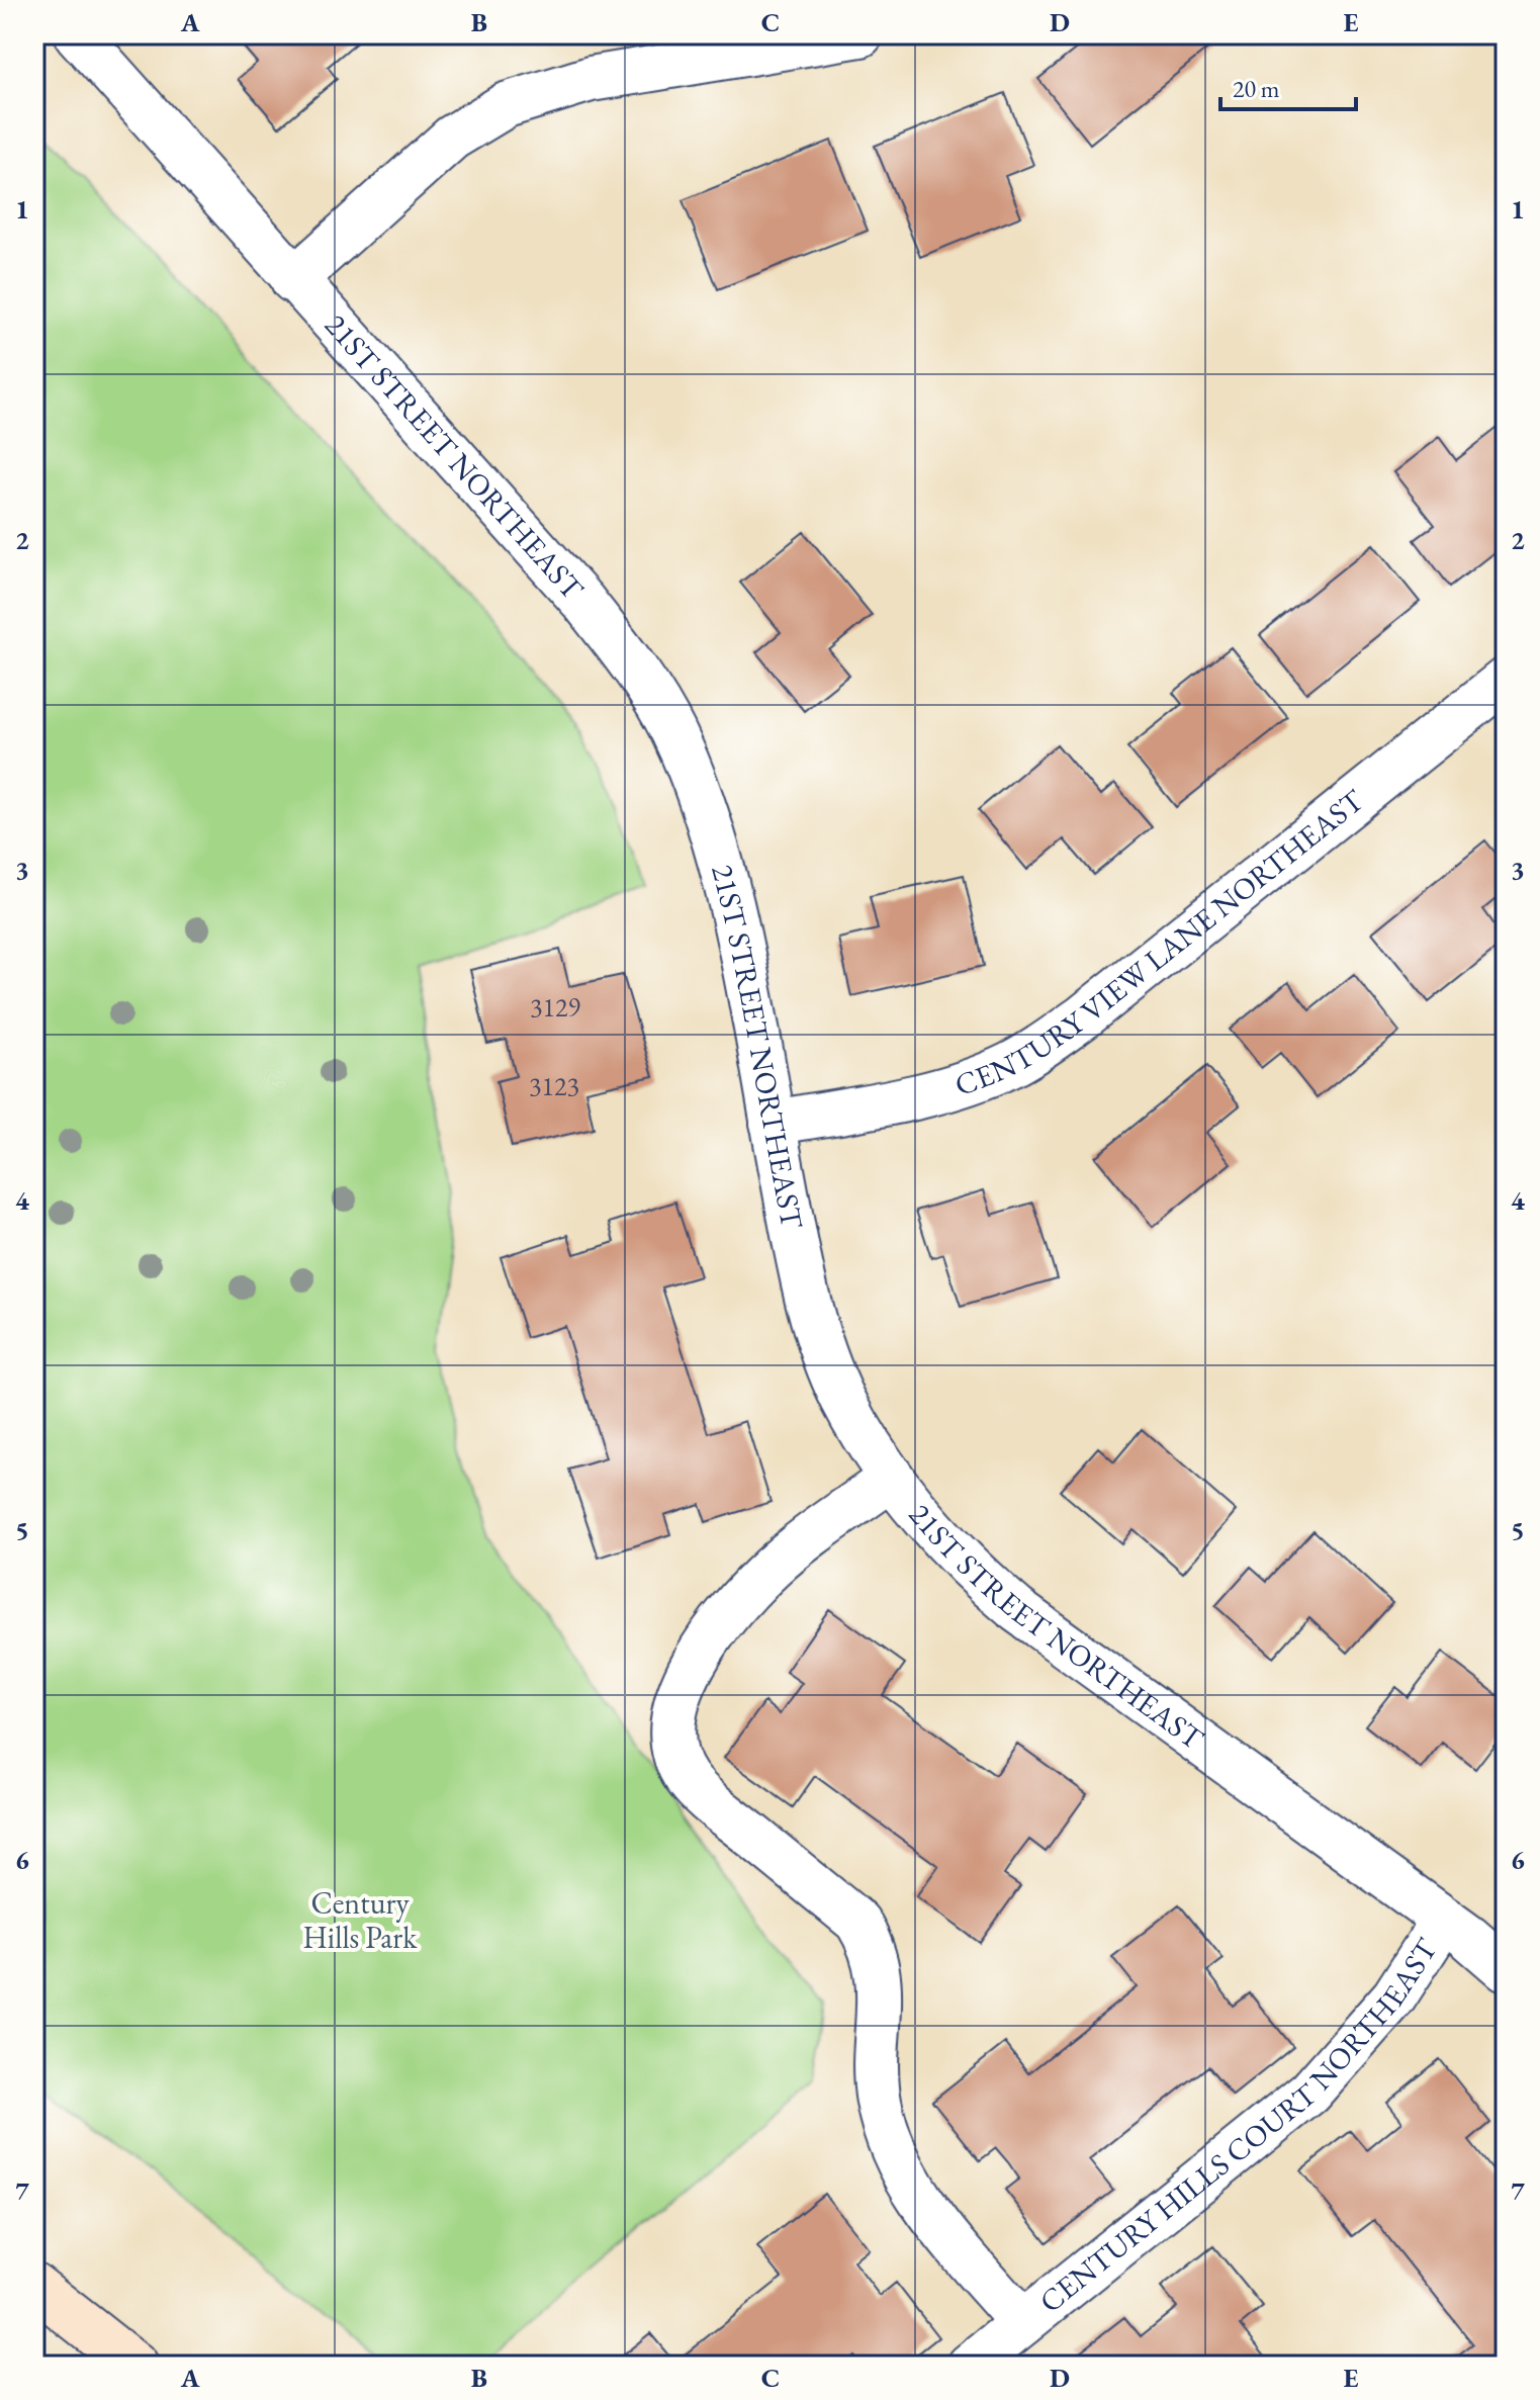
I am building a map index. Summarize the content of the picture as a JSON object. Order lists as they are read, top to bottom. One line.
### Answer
{"streets":{"street":["21ST STREET NORTHEAST","CENTURY VIEW LANE NORTHEAST","CENTURY HILLS COURT NORTHEAST"]},"crossings":[["21ST STREET NORTHEAST","CENTURY VIEW LANE NORTHEAST"],["21ST STREET NORTHEAST","CENTURY HILLS COURT NORTHEAST"]],"parks":["Century Hills Park"],"house_numbers":["3129","3123"],"scale_bar":"20 m","grid":{"columns":["A","B","C","D","E"],"rows":["1","2","3","4","5","6","7"]}}
